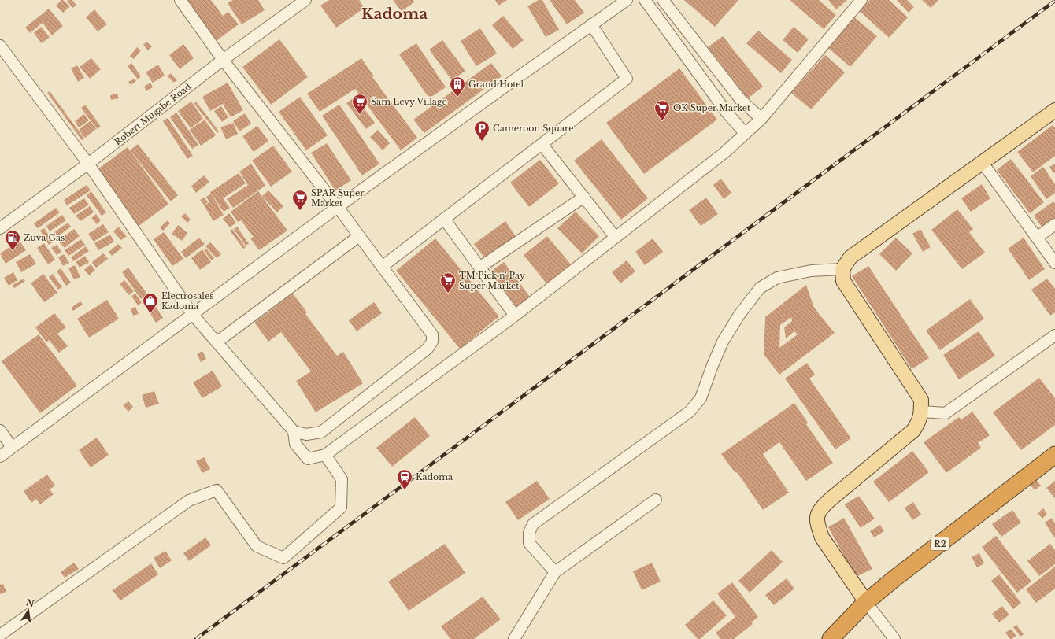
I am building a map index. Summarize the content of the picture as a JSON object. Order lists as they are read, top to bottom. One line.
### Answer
{"streets":{"highway":["R2"],"street":["Robert Mugabe Road"]},"districts":["Kadoma"],"places":{"building":["Grand Hotel"],"supermarket":["Sam Levy Village","OK Super Market","SPAR Super Market","TM Pick n' Pay Super Market"],"parking":["Cameroon Square"],"fuel station":["Zuva Gas"],"shop":["Electrosales Kadoma"],"station":["Kadoma"]},"north":"top"}
